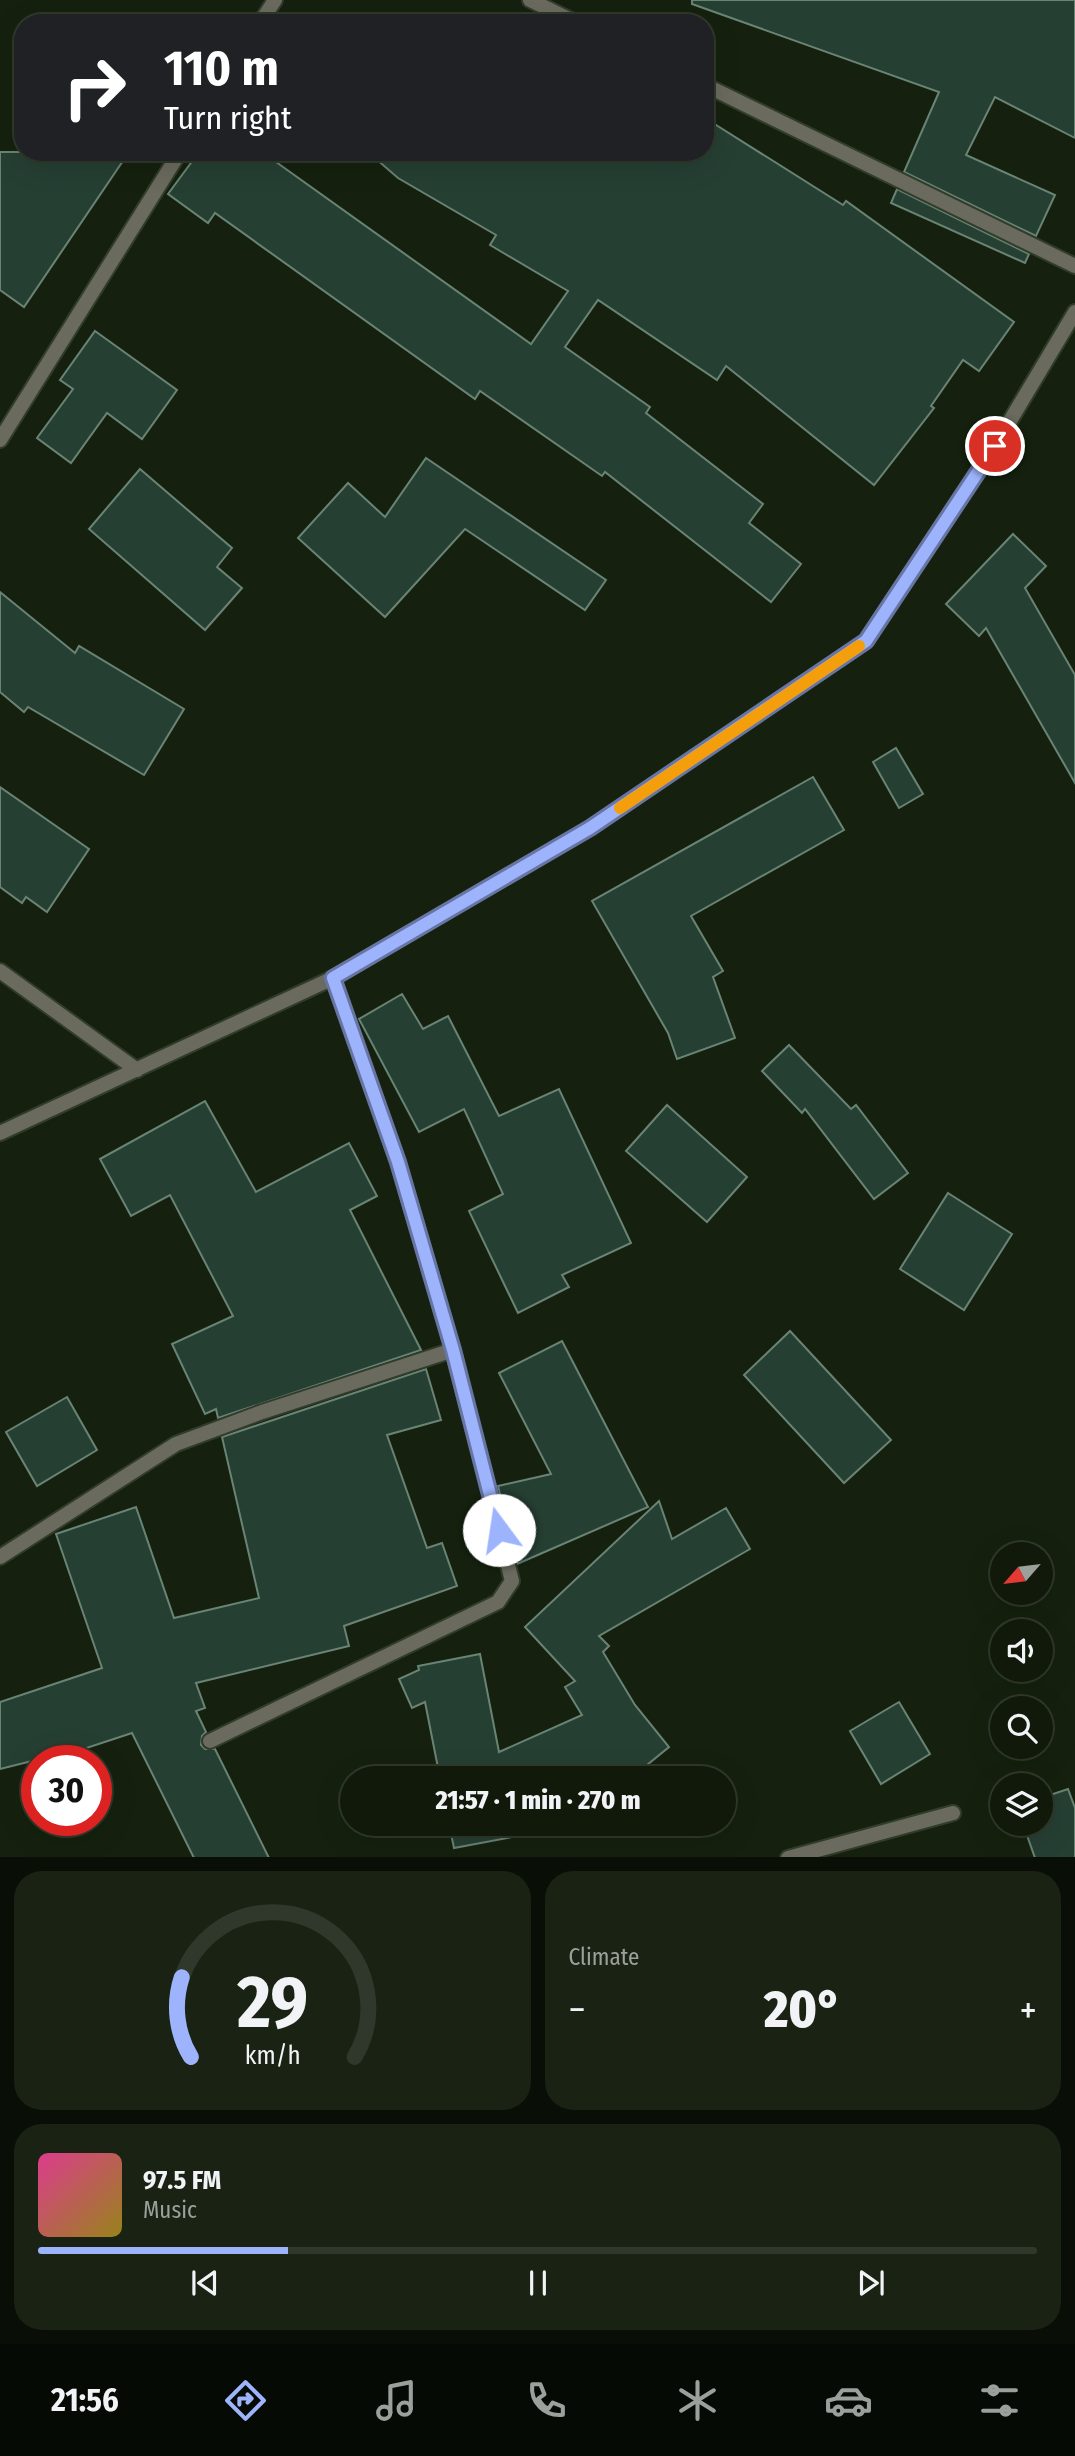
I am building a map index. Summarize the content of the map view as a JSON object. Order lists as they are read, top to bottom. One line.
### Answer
{"north":"bottom left","page":{"turn":["110 m","Turn right"],"limit":"30","trip":"21:57 · 1 min · 270 m","tile":"Climate","heat":["−","20°","+"],"song":["97.5 FM","Music"],"tabs":"21:56","gauge":["29","km/h"]}}
